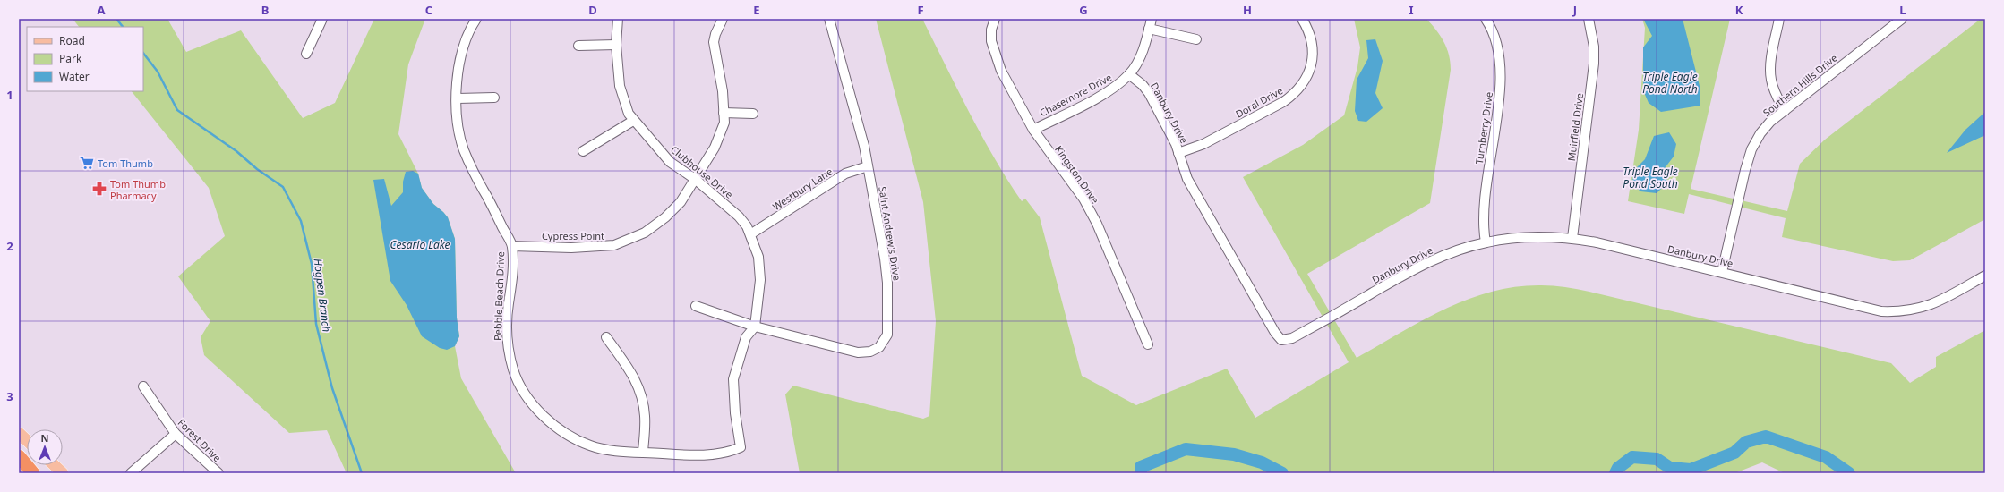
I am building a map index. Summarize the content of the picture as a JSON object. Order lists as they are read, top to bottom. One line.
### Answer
{"streets":{"street":["Southern Hills Drive","Chasemore Drive","Doral Drive","Danbury Drive","Muirfield Drive","Turnberry Drive","Clubhouse Drive","Kingston Drive","Westbury Lane","Saint Andrew's Drive","Cypress Point","Pebble Beach Drive","Forest Drive"]},"crossings":[["Southern Hills Drive","Danbury Drive"],["Chasemore Drive","Danbury Drive"],["Chasemore Drive","Kingston Drive"],["Doral Drive","Danbury Drive"],["Danbury Drive","Muirfield Drive"],["Danbury Drive","Turnberry Drive"],["Clubhouse Drive","Westbury Lane"],["Clubhouse Drive","Saint Andrew's Drive"],["Clubhouse Drive","Cypress Point"],["Clubhouse Drive","Pebble Beach Drive"],["Westbury Lane","Saint Andrew's Drive"],["Cypress Point","Pebble Beach Drive"]],"water":["Triple Eagle Pond North","Triple Eagle Pond South","Cesario Lake","Hogpen Branch"],"places":{"supermarket":["Tom Thumb"],"pharmacy":["Tom Thumb Pharmacy"]},"legend":["Road","Park","Water"],"north":"top","grid":{"columns":["A","B","C","D","E","F","G","H","I","J","K","L"],"rows":["1","2","3"]}}
